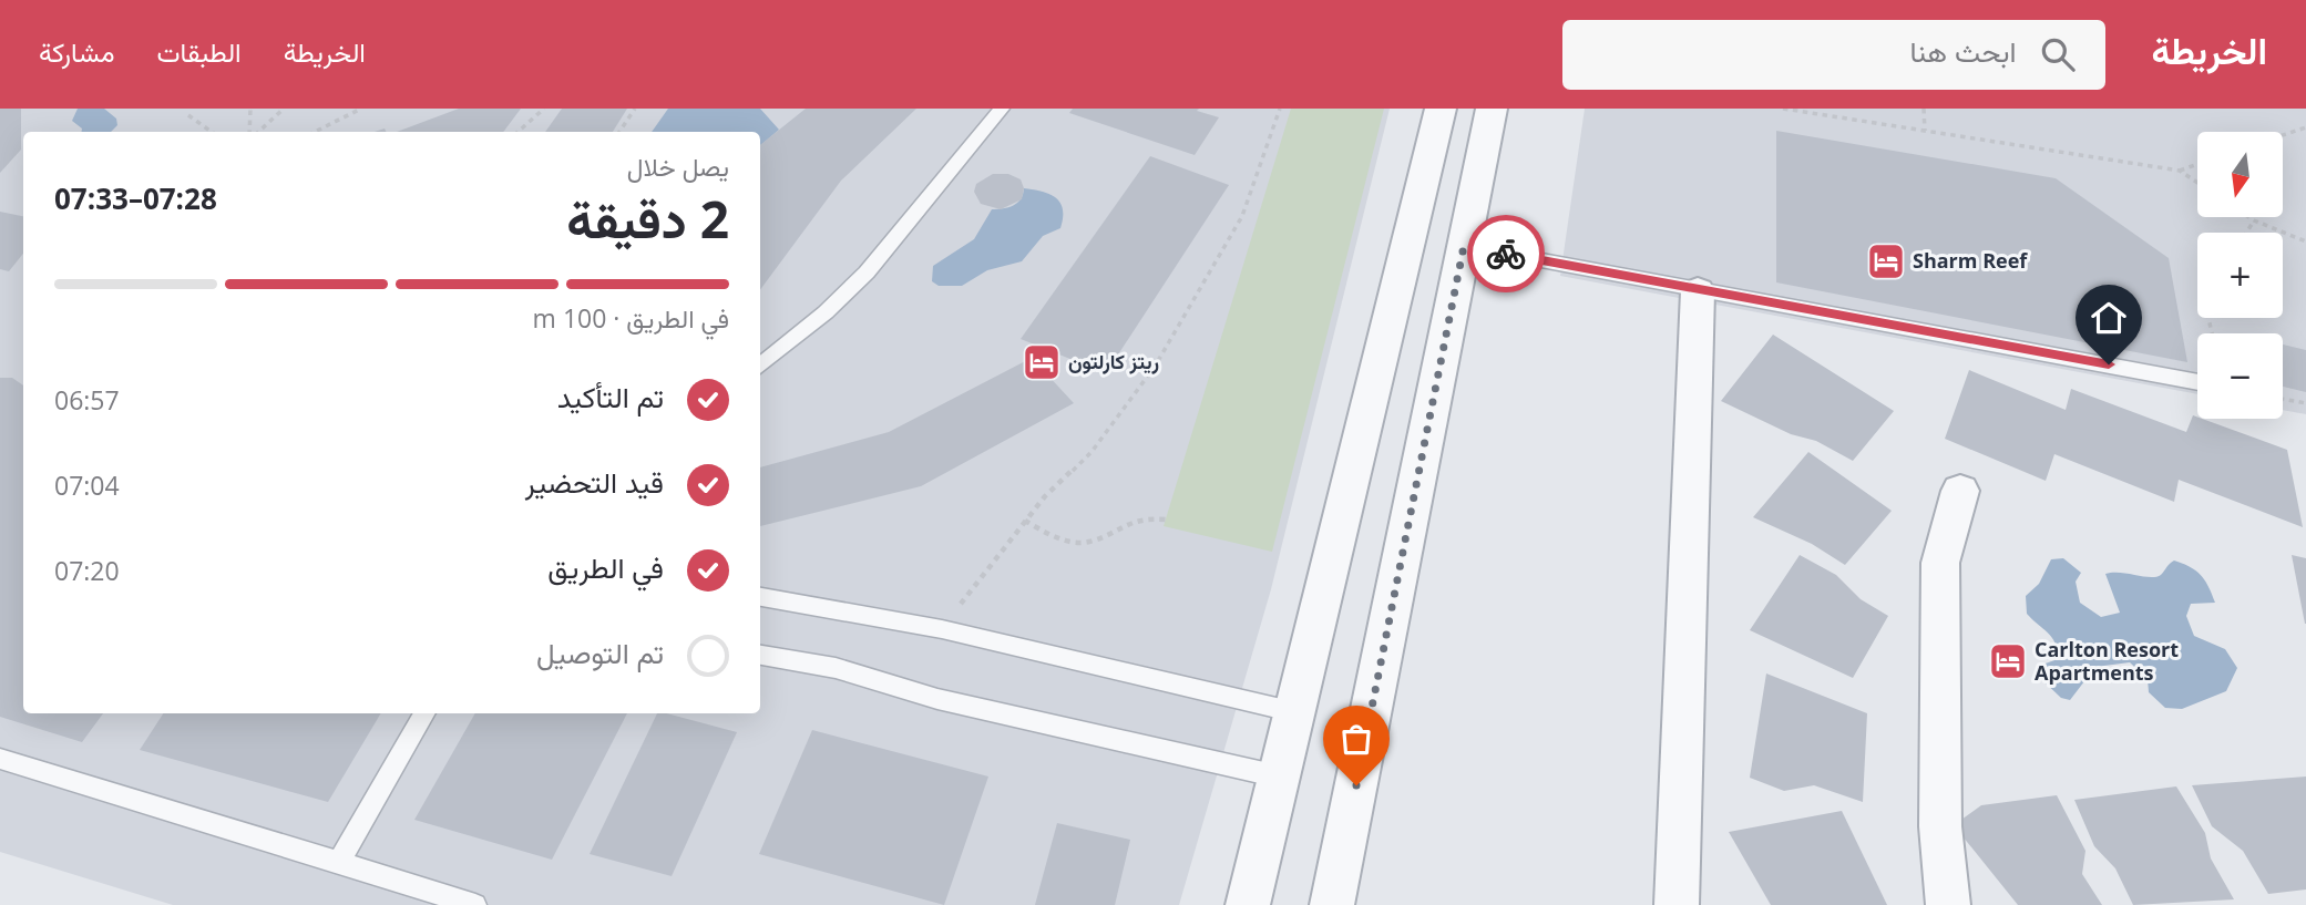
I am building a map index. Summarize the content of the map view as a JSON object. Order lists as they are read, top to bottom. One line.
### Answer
{"places":{"hotel":["Sharm Reef","ريتز كارلتون","Carlton Resort Apartments"]},"north":"bottom","page":{"header":"الخريطة","search":"ابحث هنا","nav":["الخريطة","الطبقات","مشاركة"],"map_buttons":["+","−"],"heading":["2 دقيقة","يصل خلال","07:28–07:33"],"bar":"في الطريق · 100 m","list":[["تم التأكيد","06:57"],["قيد التحضير","07:04"],["في الطريق","07:20"],"تم التوصيل"]}}
